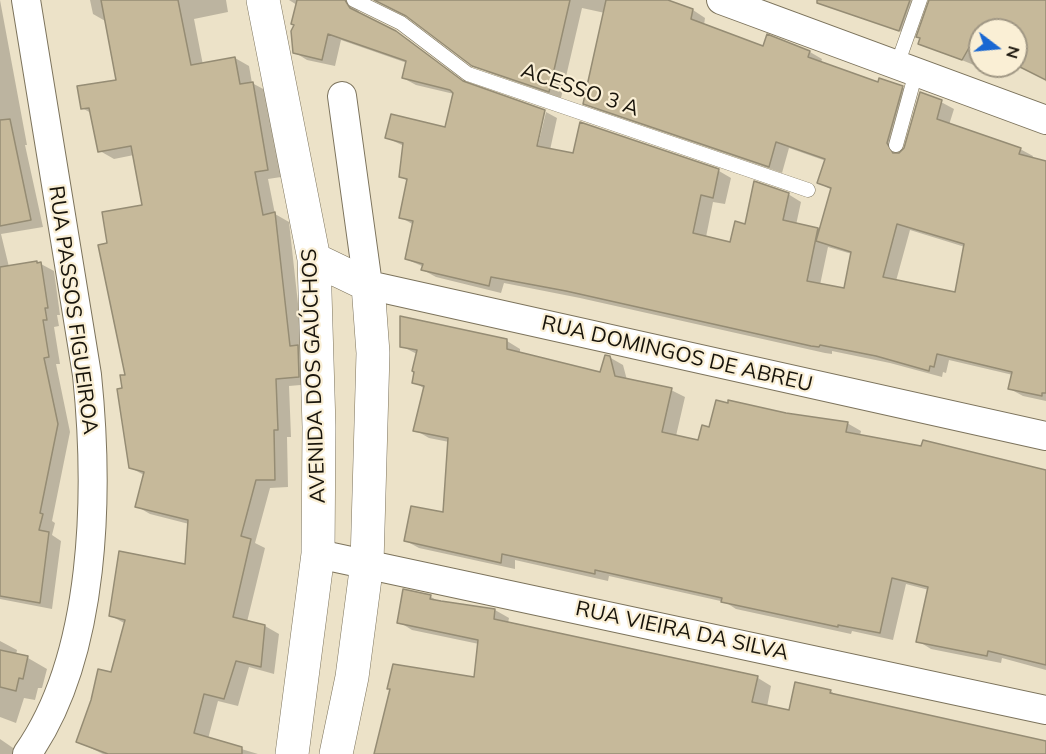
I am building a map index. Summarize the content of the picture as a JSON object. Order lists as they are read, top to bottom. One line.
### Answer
{"streets":{"street":["RUA PASSOS FIGUEIROA","RUA DOMINGOS DE ABREU","AVENIDA DOS GAÚCHOS","RUA VIEIRA DA SILVA"],"lane":["ACESSO 3 A"]},"crossings":[["RUA DOMINGOS DE ABREU","AVENIDA DOS GAÚCHOS"],["AVENIDA DOS GAÚCHOS","RUA VIEIRA DA SILVA"]],"north":"right"}
